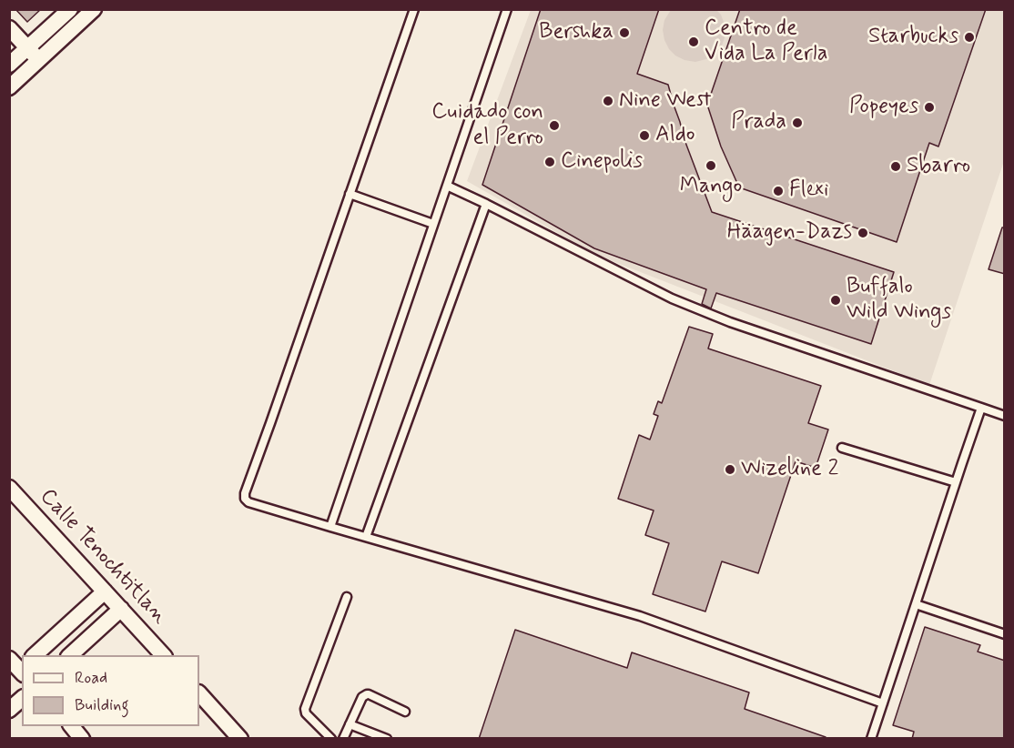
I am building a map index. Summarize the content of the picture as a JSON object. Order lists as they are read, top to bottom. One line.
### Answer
{"streets":{"street":["Calle Tenochtitlan"]},"places":["Bershka","Starbucks","Centro de Vida La Perla","Nine West","Popeyes","Prada","Cuidado con el Perro","Aldo","Cinepolis","Mango","Sbarro","Flexi","Häagen-Dazs","Buffalo Wild Wings","Wizeline 2"],"legend":["Road","Building"]}
